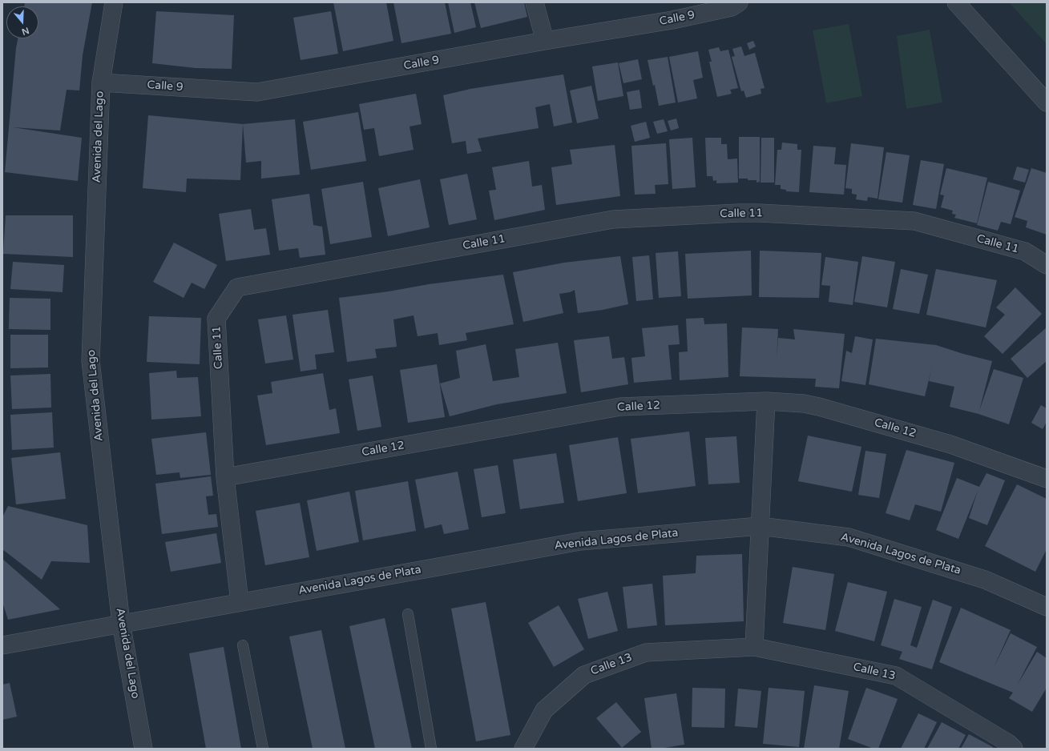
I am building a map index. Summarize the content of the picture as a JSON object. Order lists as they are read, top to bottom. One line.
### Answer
{"streets":{"street":["Calle 9","Avenida del Lago","Calle 11","Calle 12","Avenida Lagos de Plata","Calle 13"]},"crossings":[["Calle 9","Avenida del Lago"],["Avenida del Lago","Avenida Lagos de Plata"],["Calle 11","Calle 12"],["Calle 11","Avenida Lagos de Plata"]],"north":"bottom"}
